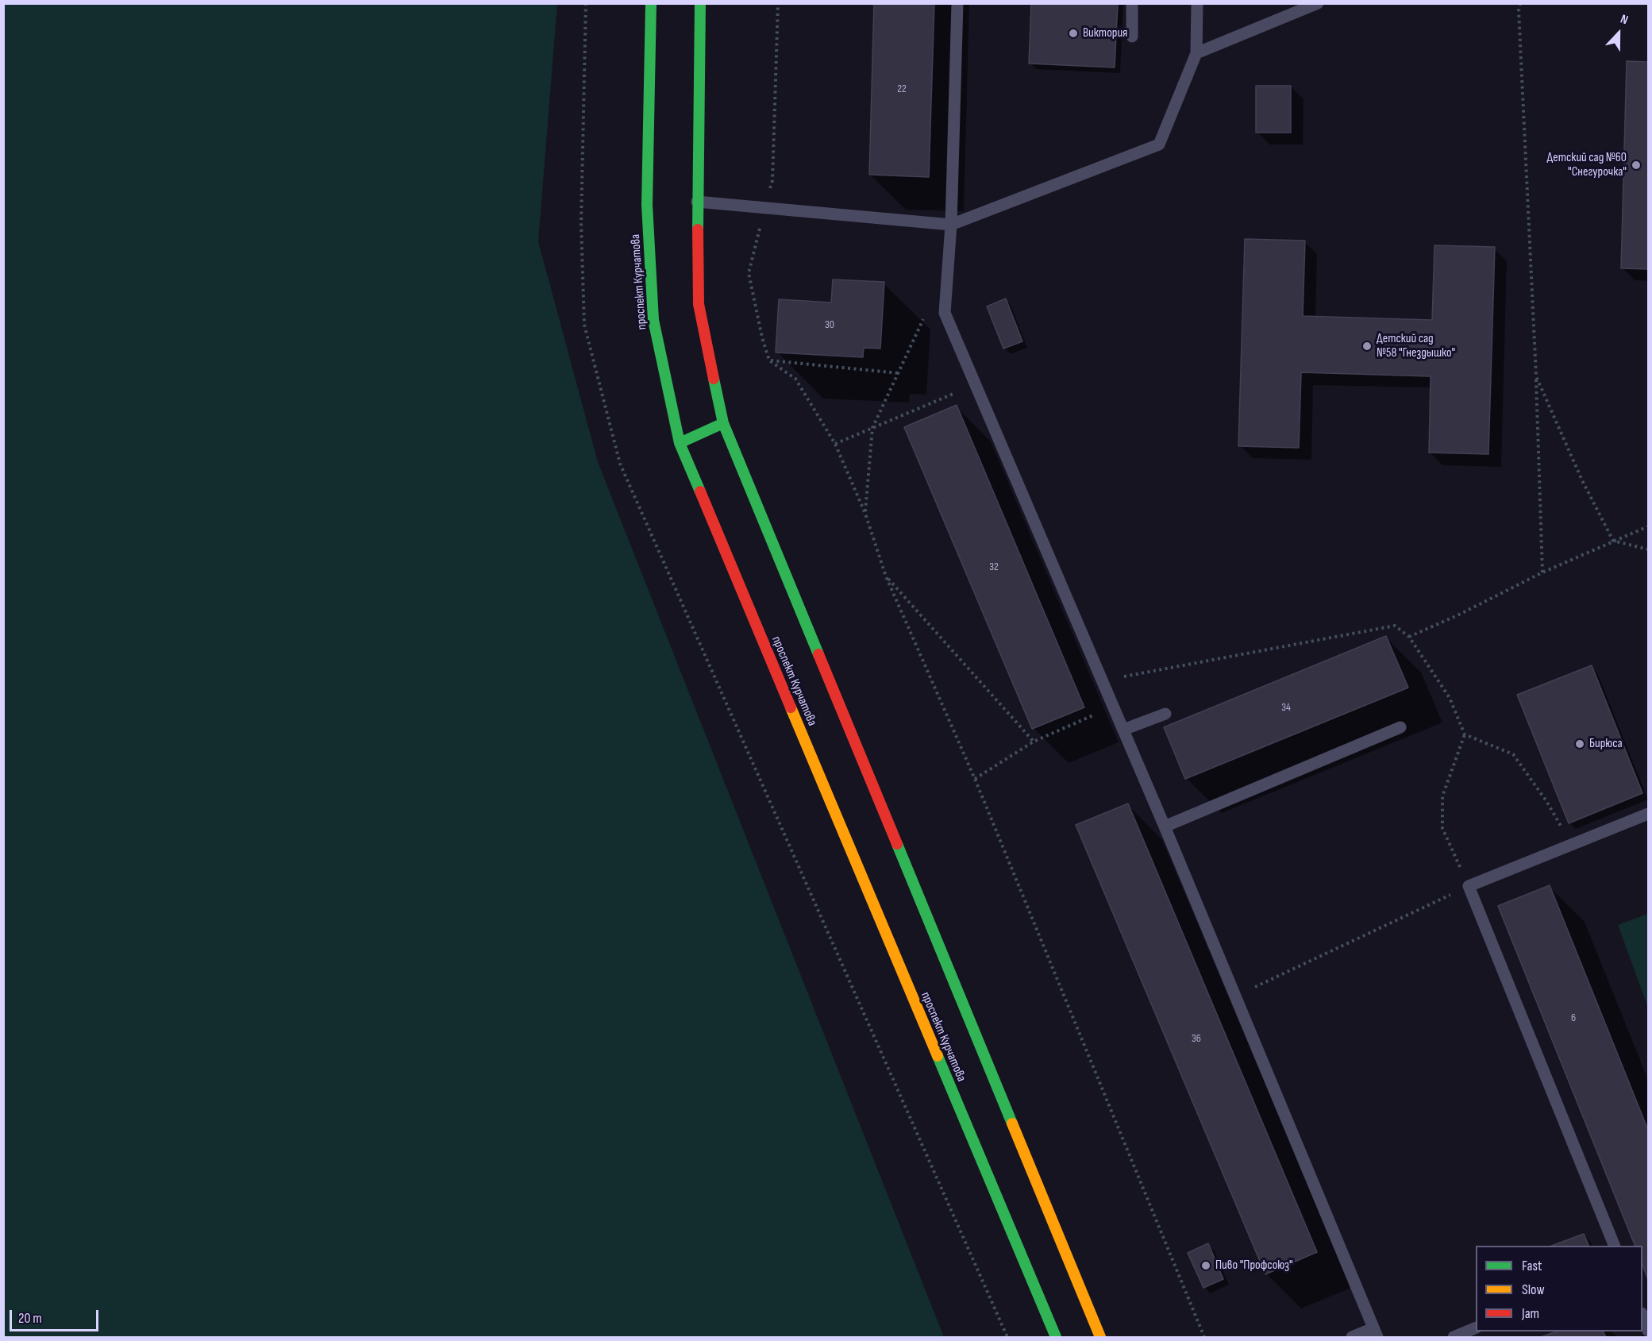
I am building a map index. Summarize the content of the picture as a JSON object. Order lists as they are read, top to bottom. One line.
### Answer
{"streets":{"main road":["проспект Курчатова"]},"places":["Виктория","Детский сад №60 \"Снегурочка\"","Детский сад №58 \"Гнездышко\"","Бирюса","Пиво \"Профсоюз\""],"house_numbers":["22","30","32","34","6","36"],"legend":["Fast","Slow","Jam"],"scale_bar":"20 m","north":"top"}
